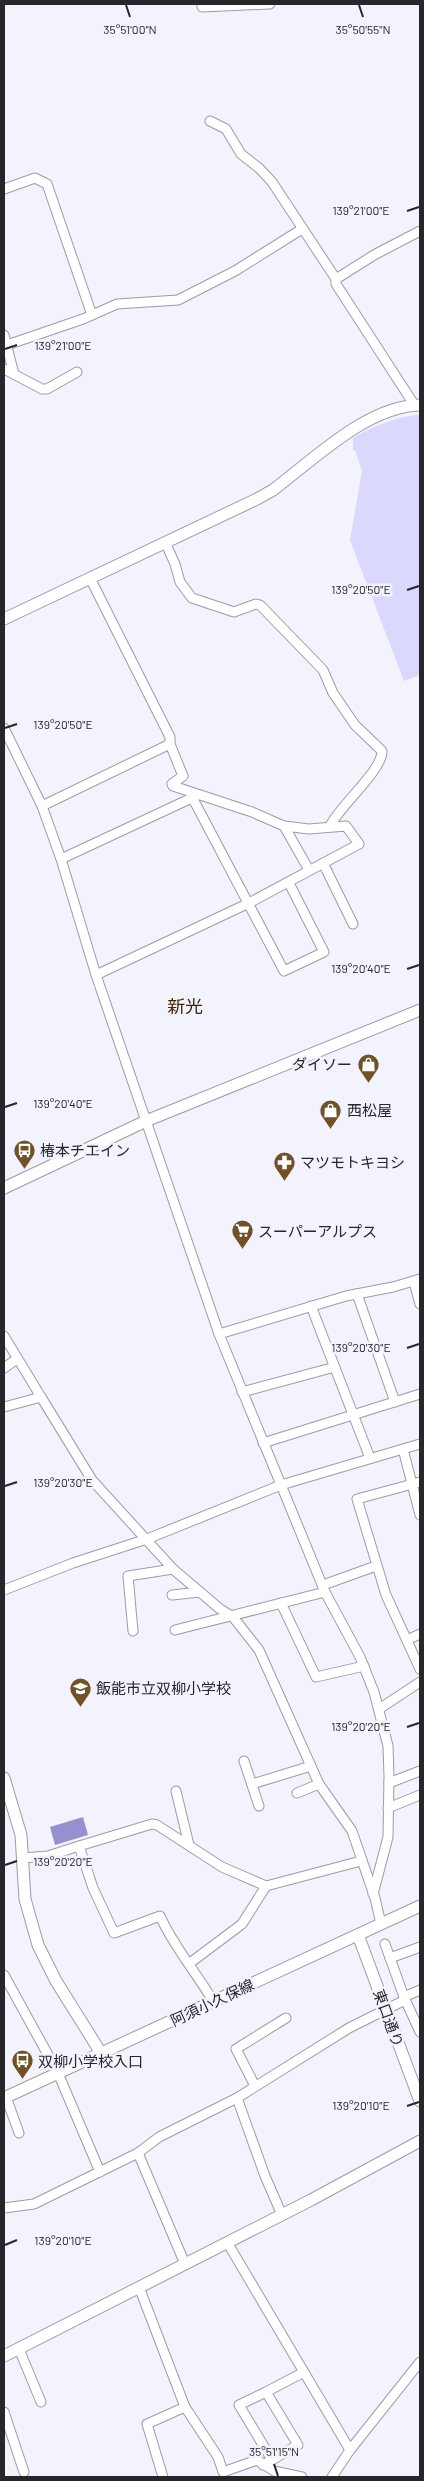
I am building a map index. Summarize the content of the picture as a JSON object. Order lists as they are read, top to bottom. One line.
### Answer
{"streets":{"street":["阿須小久保線","東口通り"]},"crossings":[["阿須小久保線","東口通り"]],"districts":["新光"],"places":{"shop":["ダイソー","西松屋"],"bus stop":["椿本チエイン","双柳小学校入口"],"pharmacy":["マツモトキヨシ"],"supermarket":["スーパーアルプス"],"school or university":["飯能市立双柳小学校"]},"coordinates":["35°51'00\"N","35°50'55\"N","139°21'00\"E","139°20'50\"E","139°20'40\"E","139°20'30\"E","139°20'20\"E","139°20'10\"E","35°51'15\"N"]}
